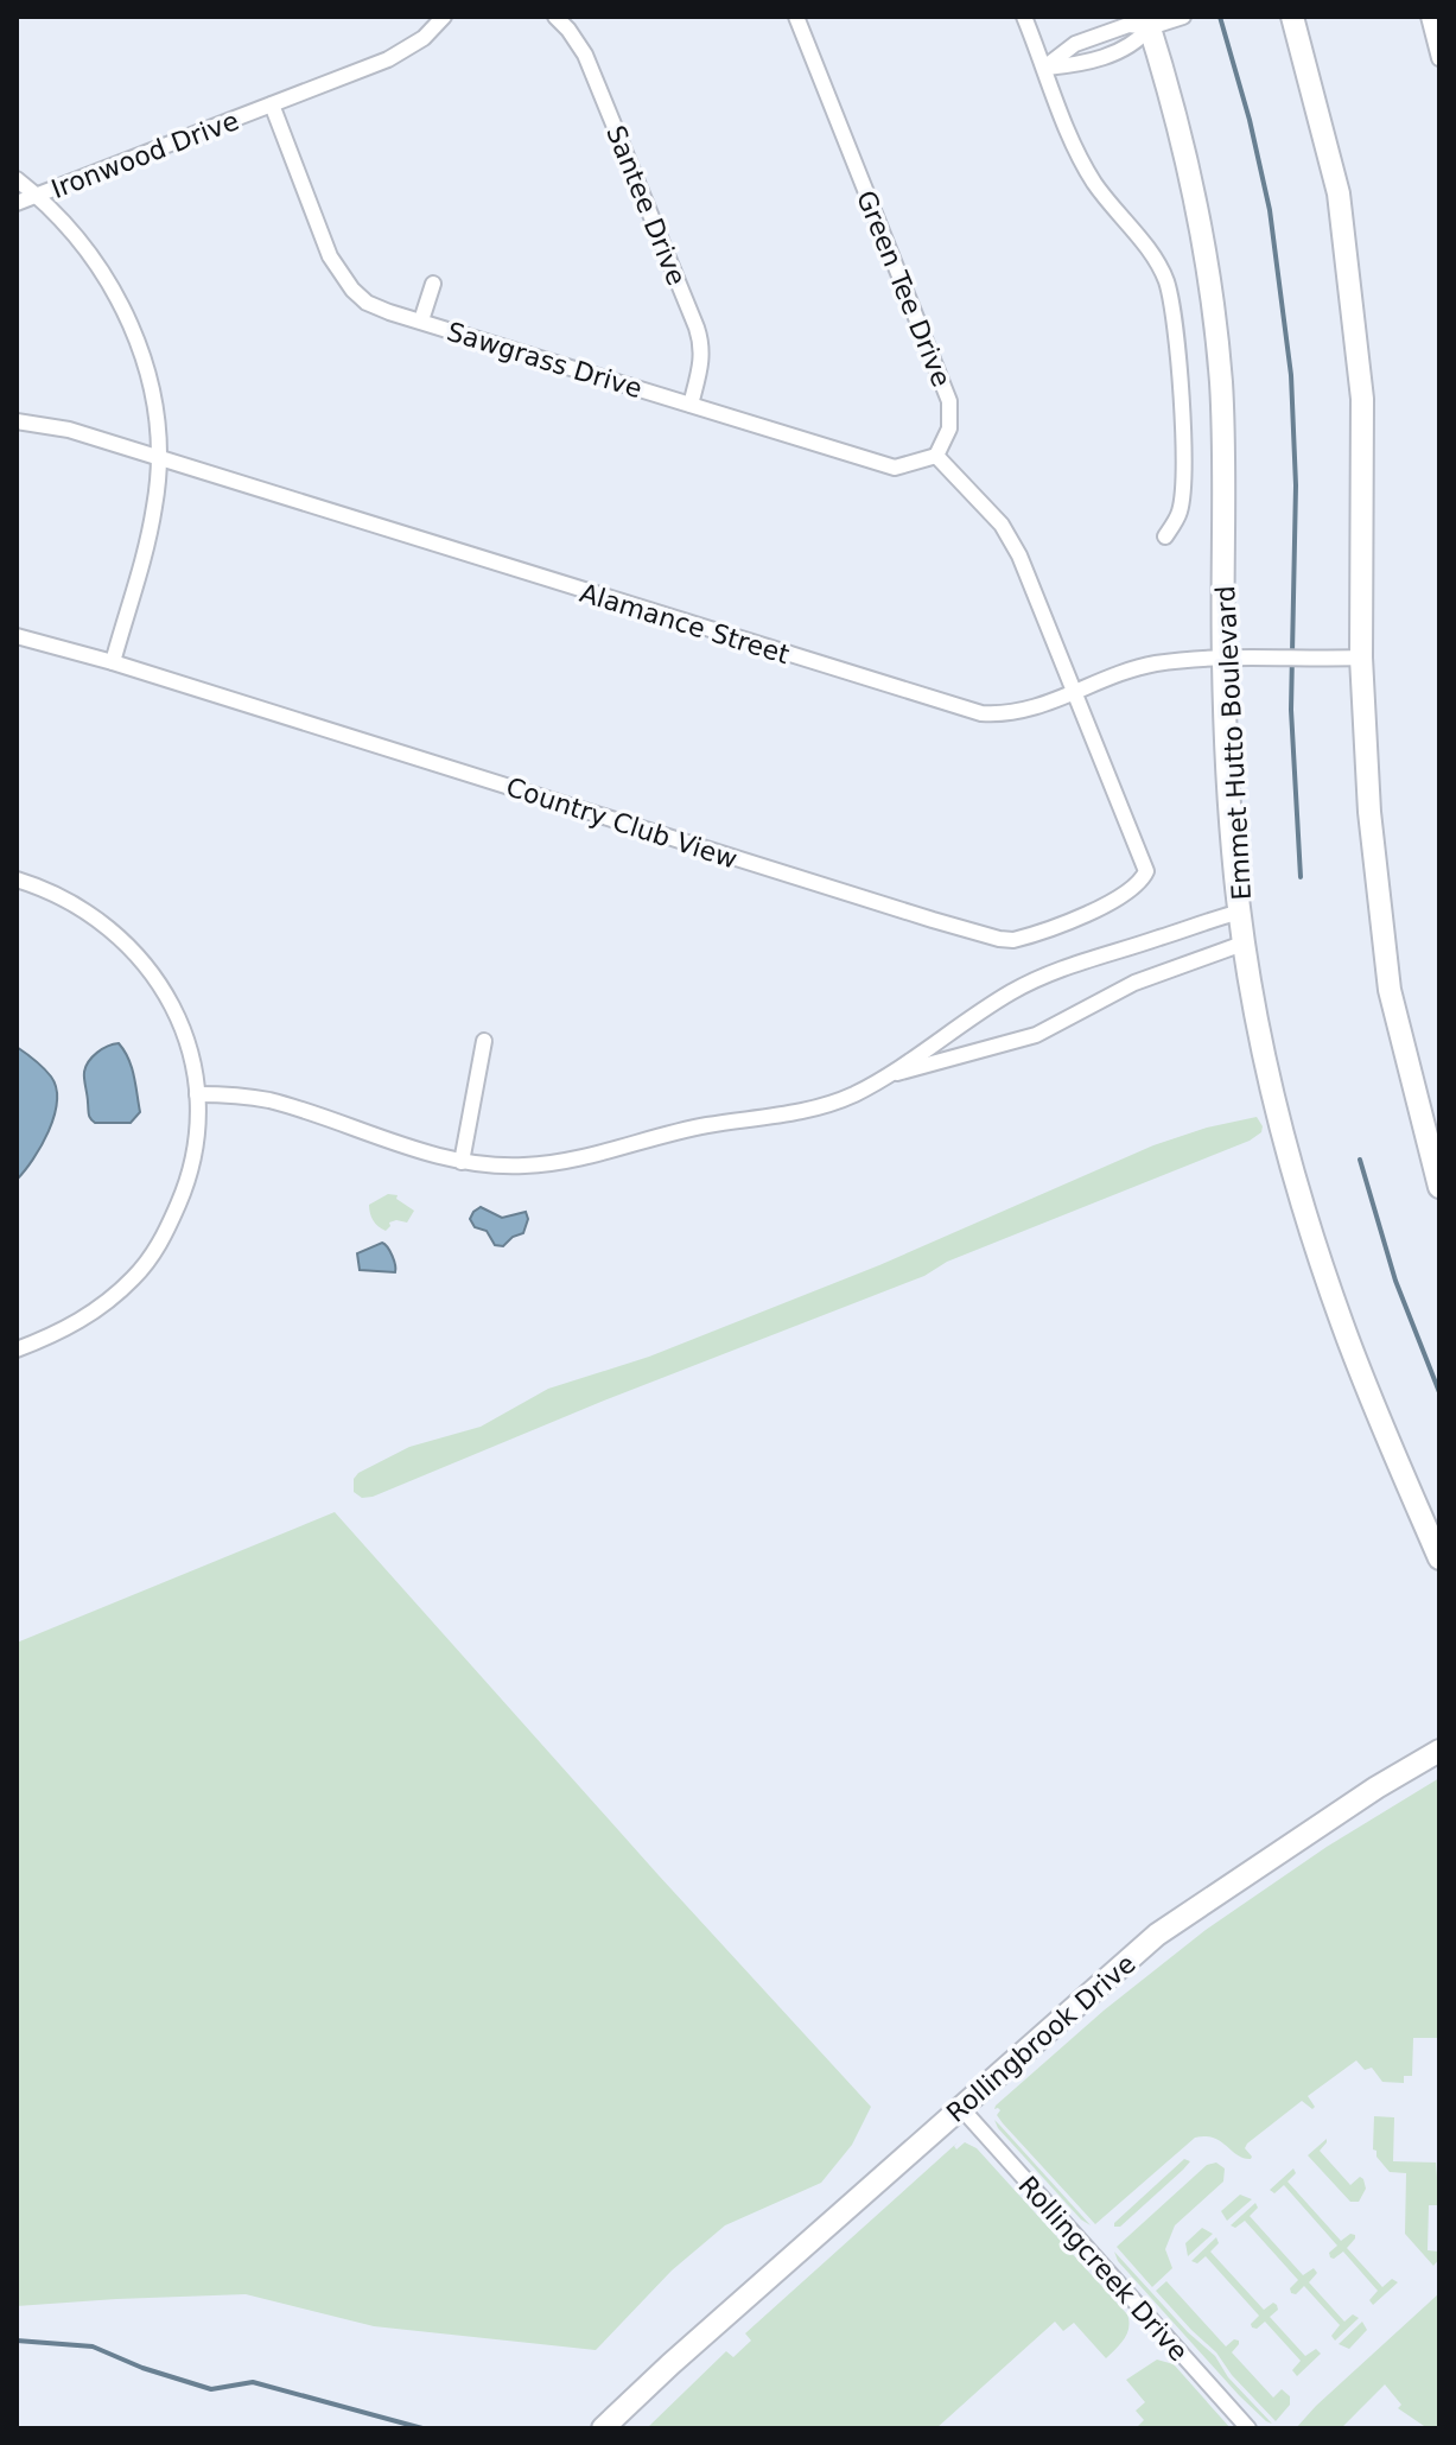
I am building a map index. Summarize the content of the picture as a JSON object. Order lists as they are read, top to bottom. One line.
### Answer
{"streets":{"street":["Ironwood Drive","Santee Drive","Green Tee Drive","Sawgrass Drive","Alamance Street","Emmet Hutto Boulevard","Country Club View","Rollingbrook Drive","Rollingcreek Drive"]},"crossings":[["Ironwood Drive","Sawgrass Drive"],["Santee Drive","Sawgrass Drive"],["Green Tee Drive","Sawgrass Drive"],["Alamance Street","Emmet Hutto Boulevard"],["Alamance Street","Country Club View"],["Rollingbrook Drive","Rollingcreek Drive"]]}
